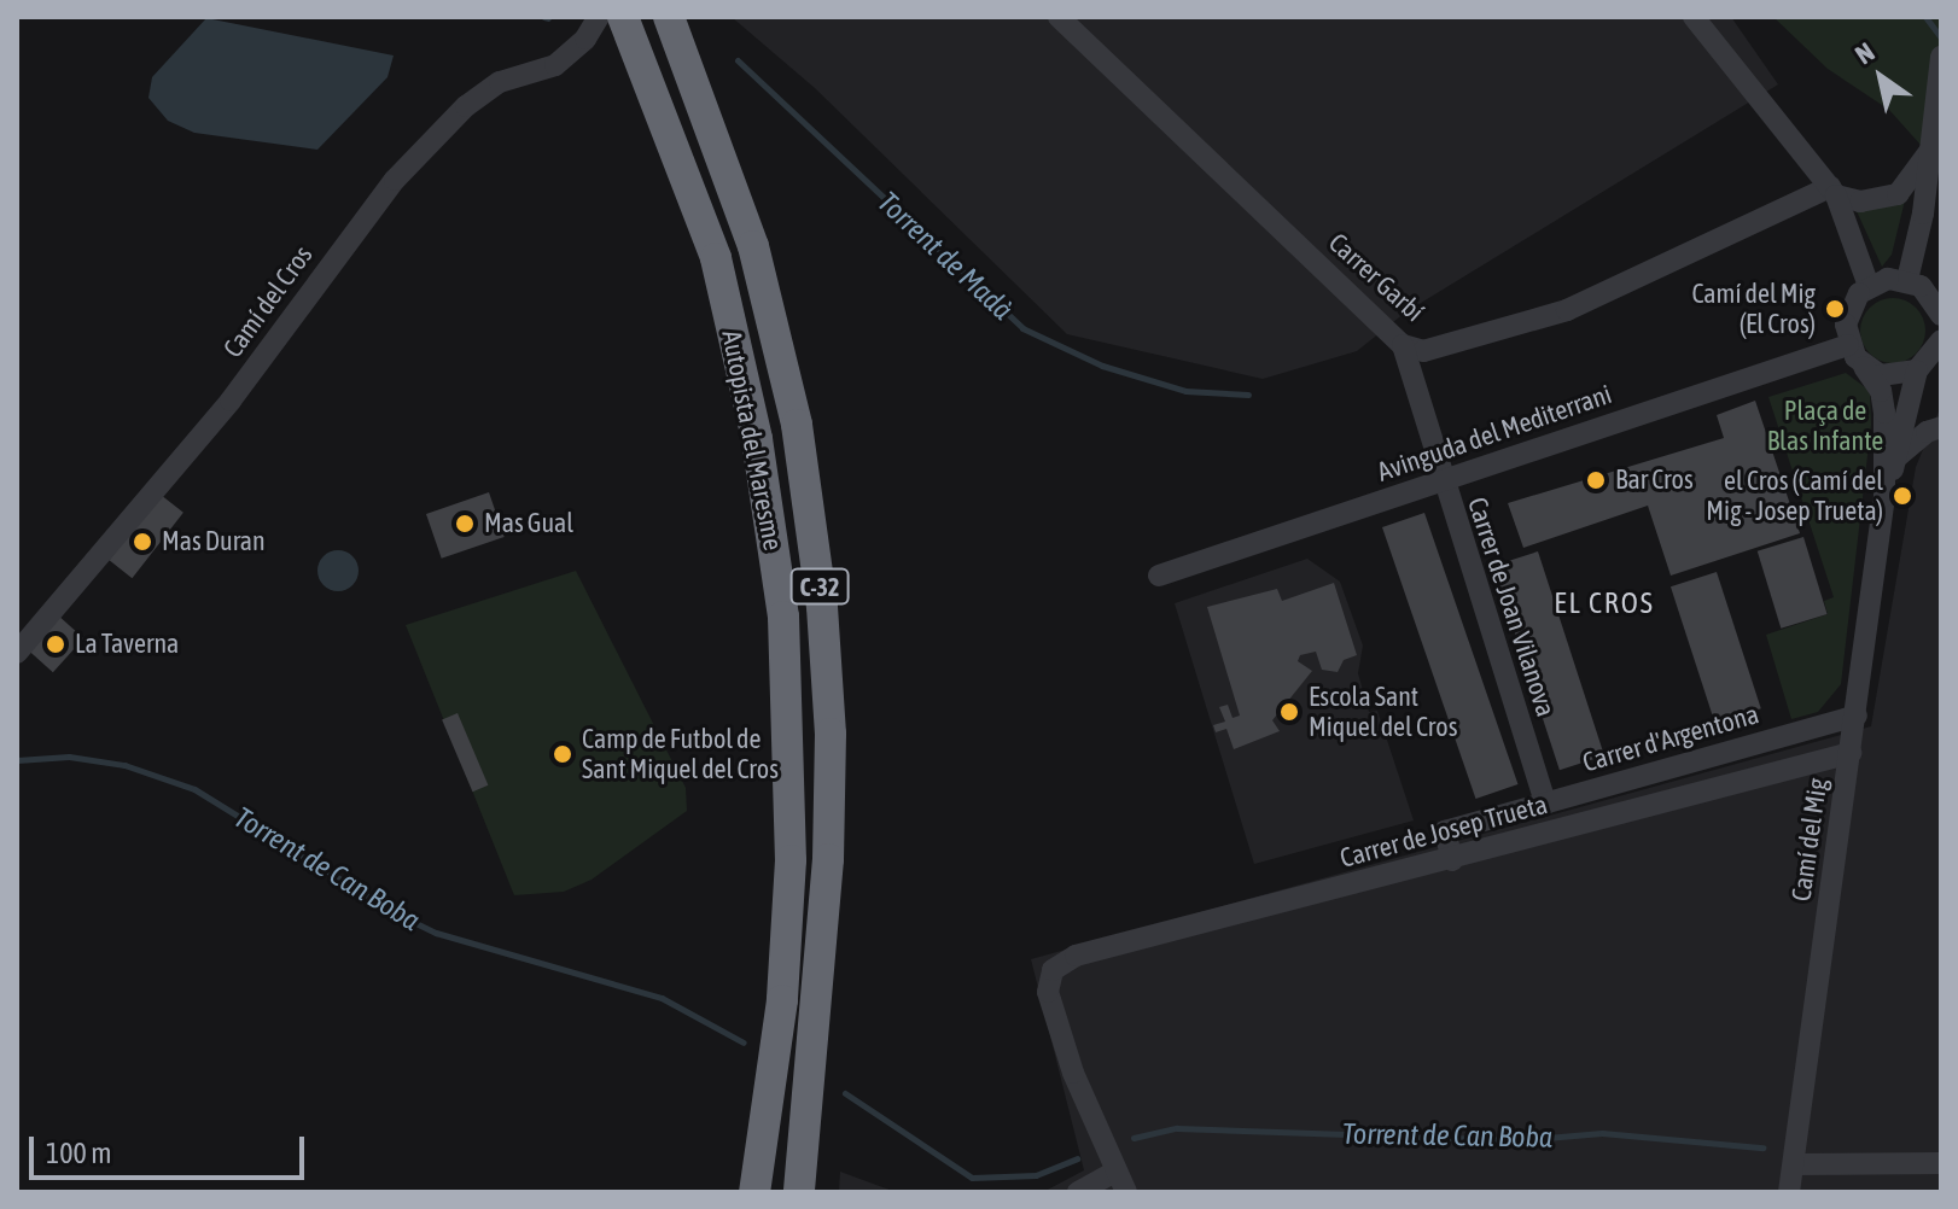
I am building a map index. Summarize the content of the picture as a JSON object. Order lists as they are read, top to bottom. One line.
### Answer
{"streets":{"highway":["Autopista del Maresme","C-32"],"street":["Carrer Garbí","Camí del Cros","Avinguda del Mediterrani","Carrer de Joan Vilanova","Carrer d'Argentona","Carrer de Josep Trueta","Camí del Mig"]},"crossings":[["Carrer Garbí","Carrer de Joan Vilanova"],["Avinguda del Mediterrani","Carrer de Joan Vilanova"],["Avinguda del Mediterrani","Camí del Mig"],["Carrer de Joan Vilanova","Carrer d'Argentona"],["Carrer d'Argentona","Carrer de Josep Trueta"],["Carrer d'Argentona","Camí del Mig"],["Carrer de Josep Trueta","Camí del Mig"]],"districts":["EL CROS"],"water":["Torrent de Madà","Torrent de Can Boba"],"parks":["Plaça de Blas Infante"],"places":["Camí del Mig (El Cros)","Bar Cros","el Cros (Camí del Mig - Josep Trueta)","Mas Gual","Mas Duran","La Taverna","Escola Sant Miquel del Cros","Camp de Futbol de Sant Miquel del Cros"],"scale_bar":"100 m","north":"top left"}
